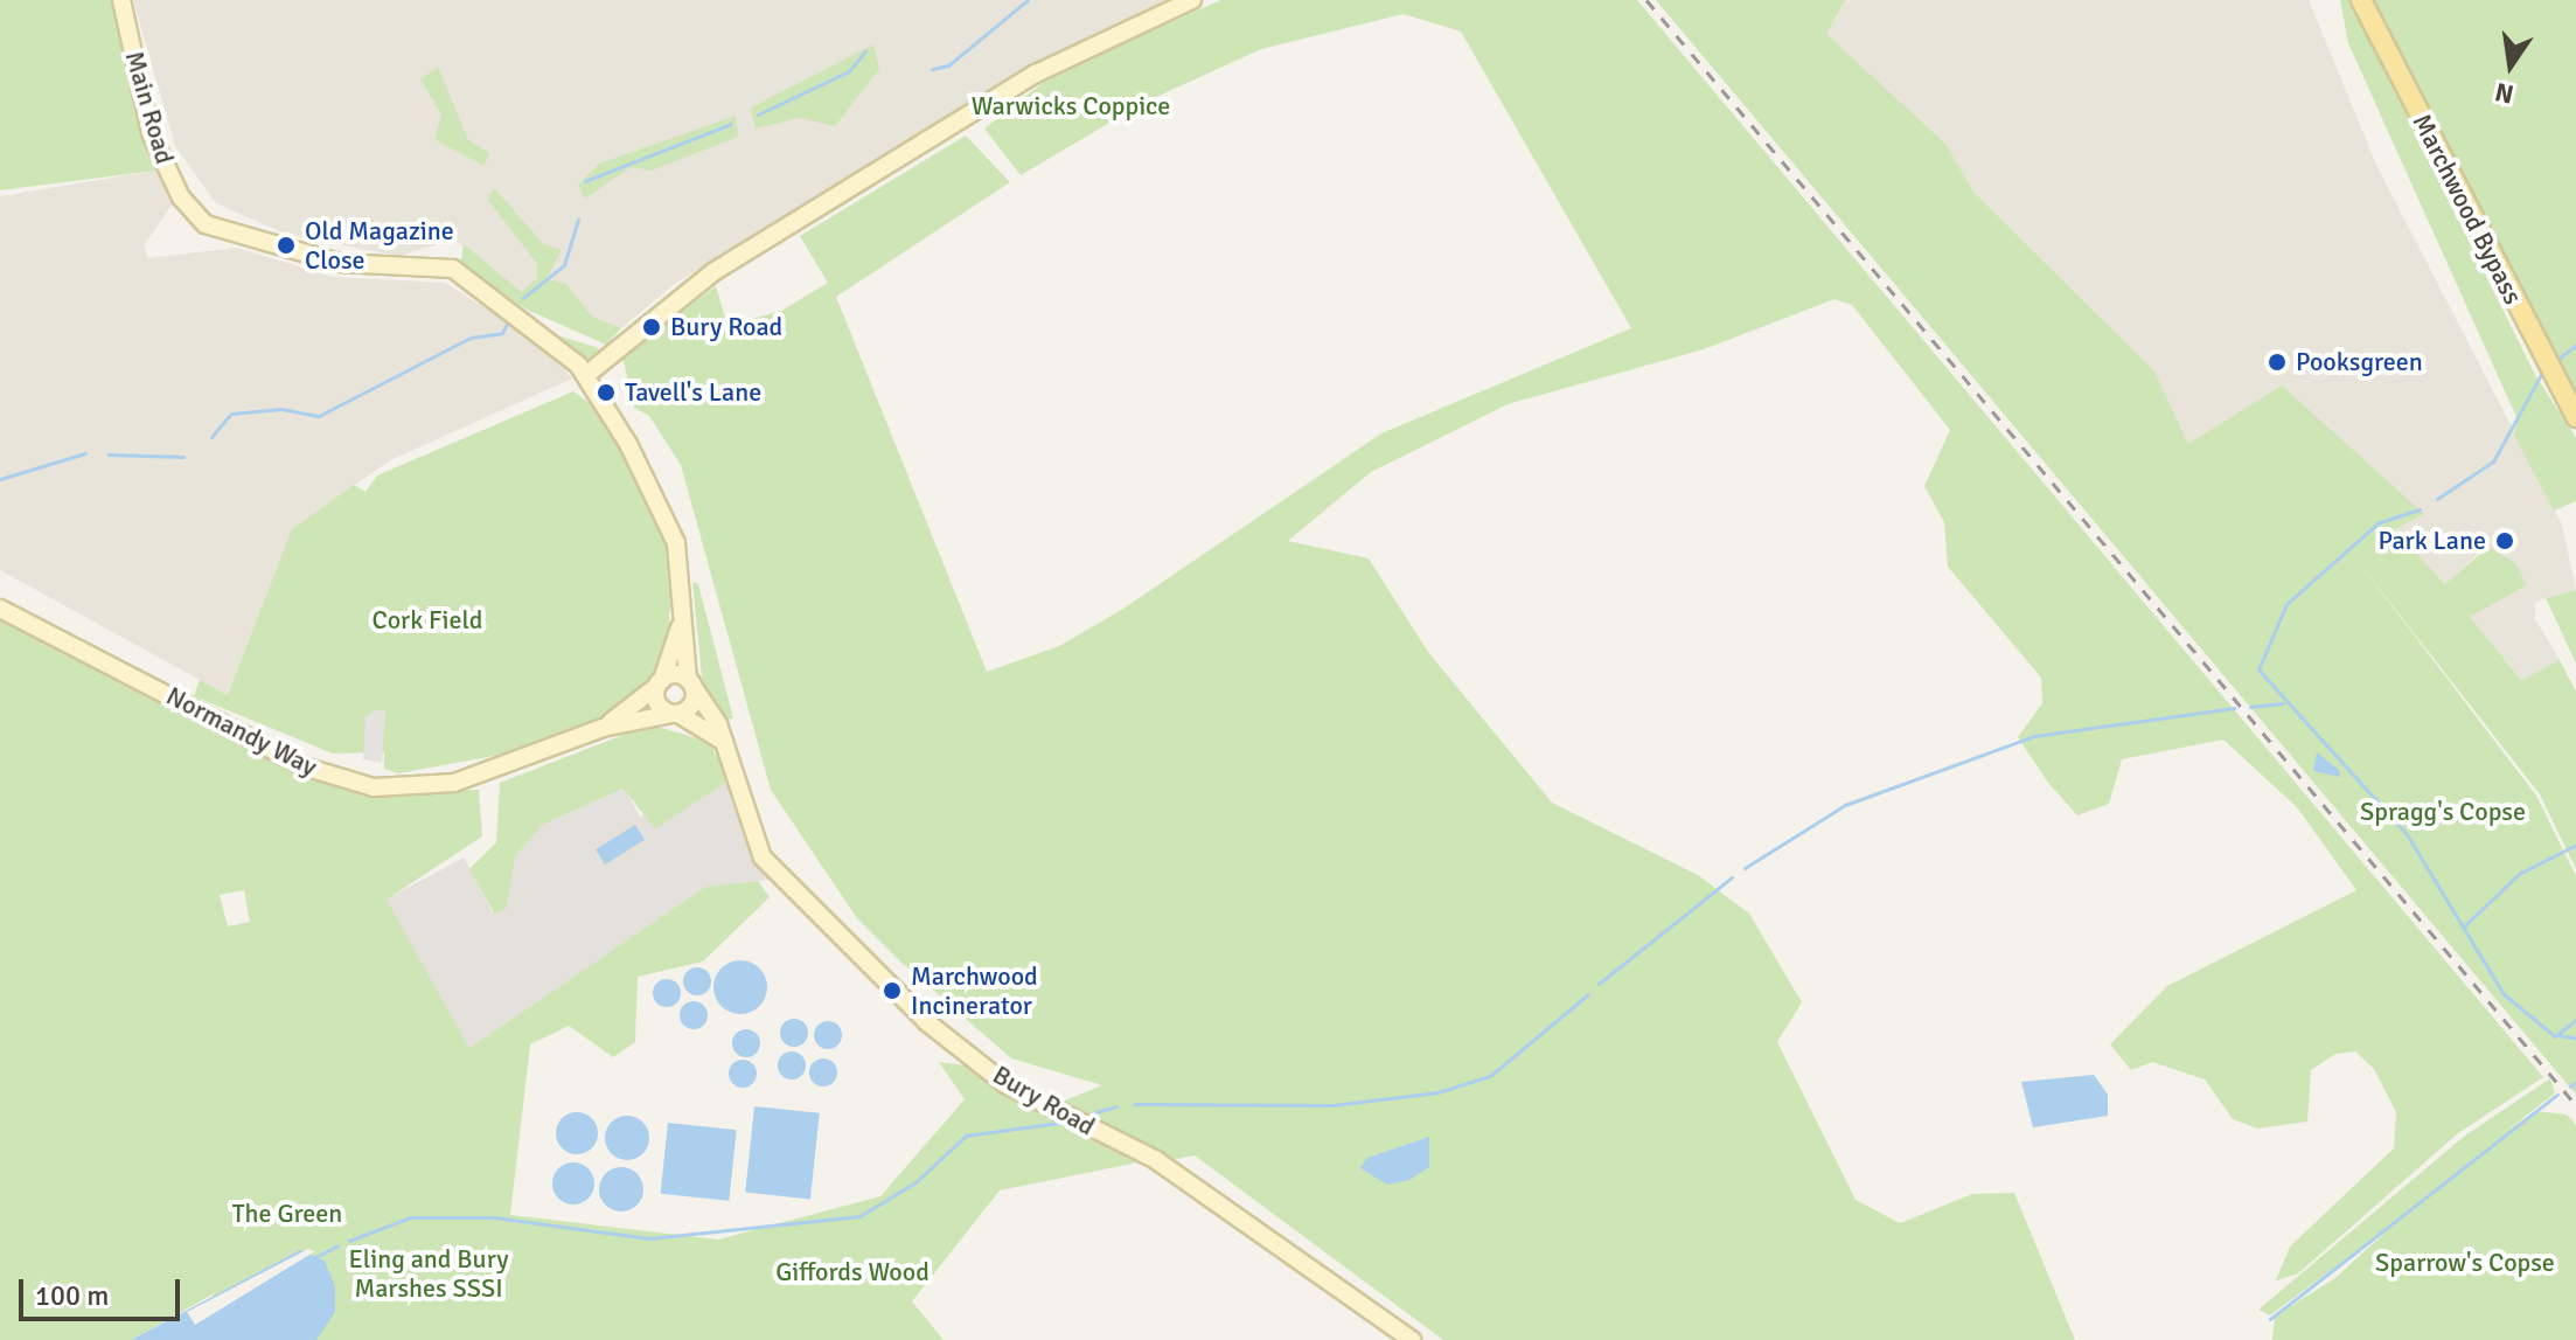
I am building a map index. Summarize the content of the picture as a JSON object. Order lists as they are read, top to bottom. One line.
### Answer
{"streets":{"main road":["Marchwood Bypass"],"street":["Main Road","Normandy Way","Bury Road"]},"parks":["Warwicks Coppice","Cork Field","Spragg's Copse","The Green","Eling and Bury Marshes SSSI","Sparrow's Copse","Giffords Wood"],"places":["Old Magazine Close","Bury Road","Pooksgreen","Tavell's Lane","Park Lane","Marchwood Incinerator"],"scale_bar":"100 m","north":"bottom"}
